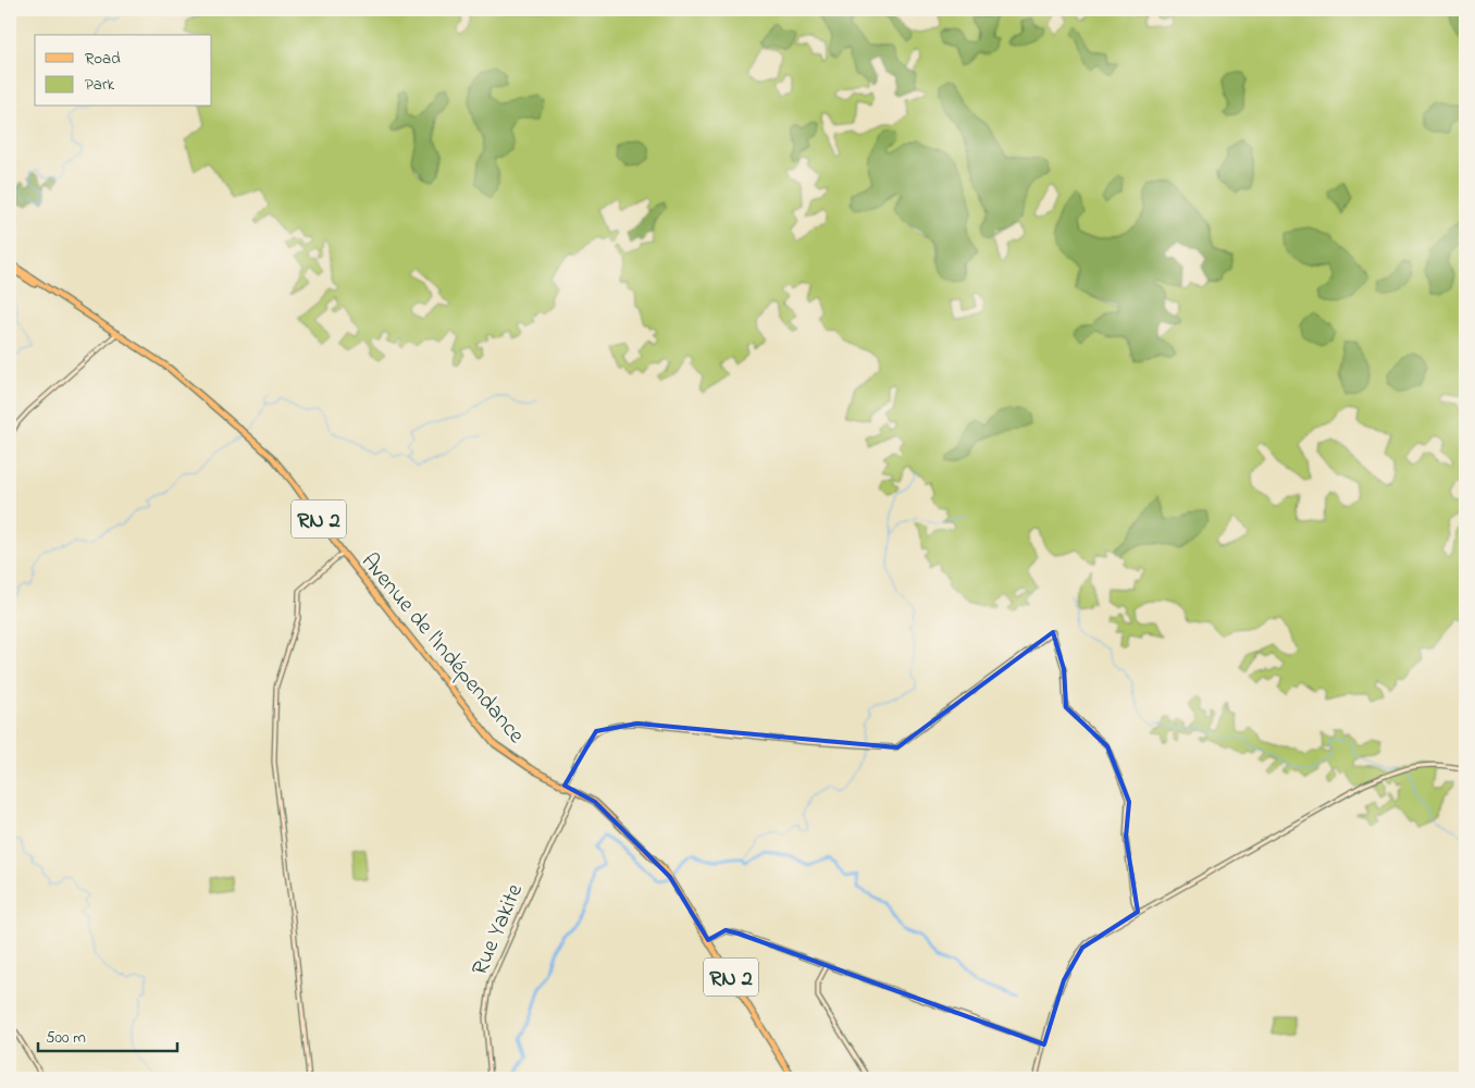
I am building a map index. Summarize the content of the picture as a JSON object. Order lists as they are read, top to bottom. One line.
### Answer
{"streets":{"main road":["RN 2","Avenue de l'Indépendance"],"street":["Rue Yakite"]},"crossings":[["Avenue de l'Indépendance","Rue Yakite"]],"legend":["Road","Park"],"scale_bar":"500 m"}
